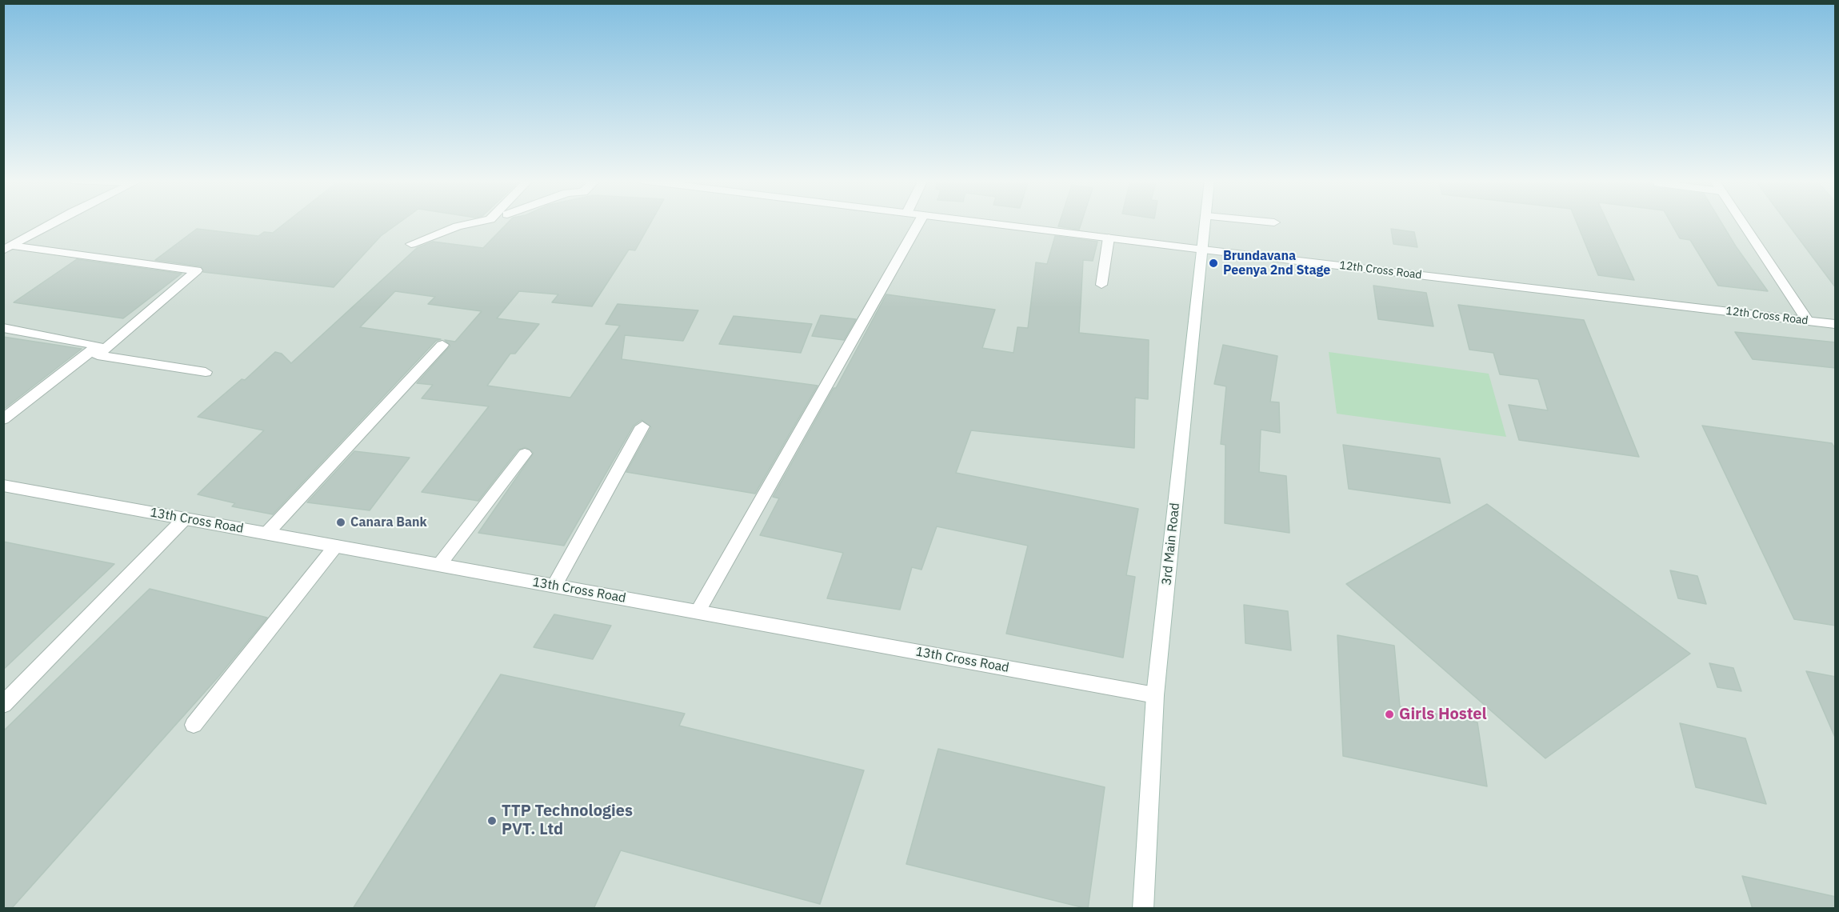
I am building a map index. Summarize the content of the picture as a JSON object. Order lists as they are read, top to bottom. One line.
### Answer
{"streets":{"street":["12th Cross Road","13th Cross Road","3rd Main Road"]},"crossings":[["12th Cross Road","3rd Main Road"],["13th Cross Road","3rd Main Road"]],"places":["Brundavana Peenya 2nd Stage","Canara Bank","Girls Hostel","TTP Technologies PVT. Ltd"]}
